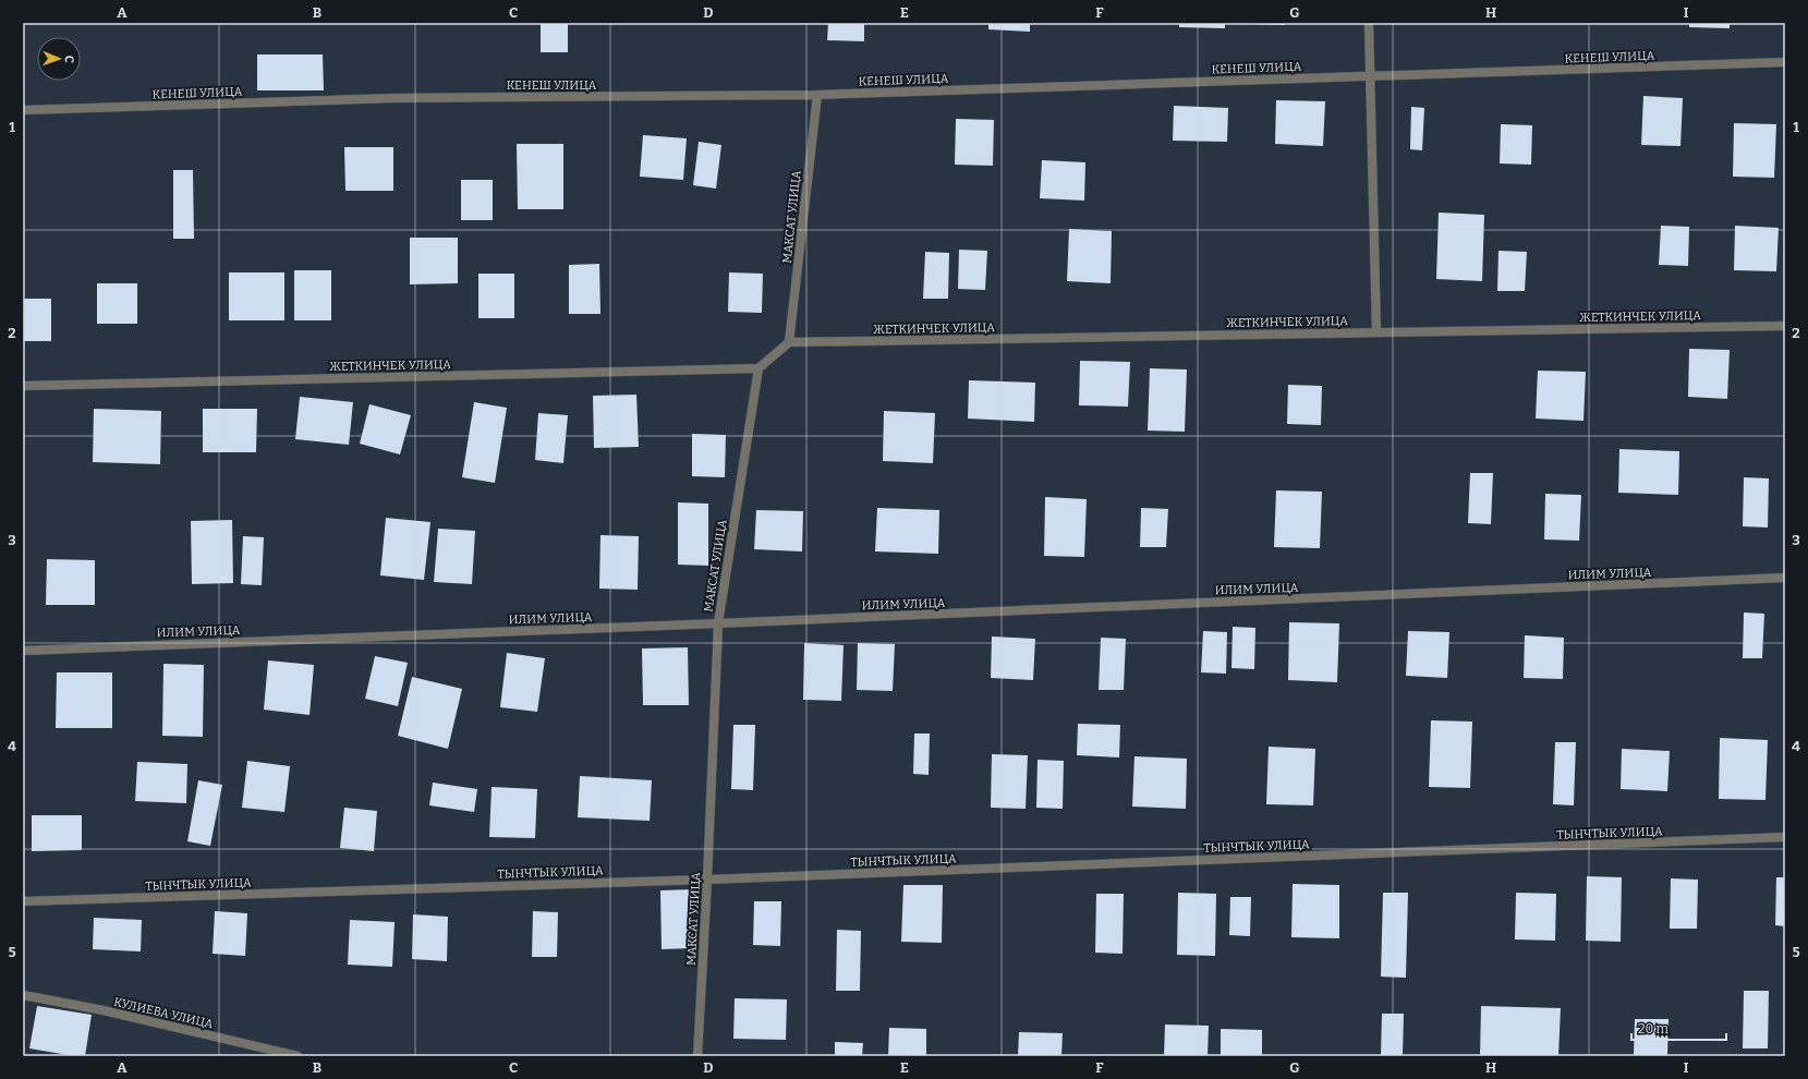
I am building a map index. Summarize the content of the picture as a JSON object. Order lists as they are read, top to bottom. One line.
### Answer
{"streets":{"street":["КЕНЕШ УЛИЦА","МАКСАТ УЛИЦА","ЖЕТКИНЧЕК УЛИЦА","ИЛИМ УЛИЦА","ТЫНЧТЫК УЛИЦА","КУЛИЕВА УЛИЦА"]},"crossings":[["КЕНЕШ УЛИЦА","МАКСАТ УЛИЦА"],["МАКСАТ УЛИЦА","ЖЕТКИНЧЕК УЛИЦА"],["МАКСАТ УЛИЦА","ИЛИМ УЛИЦА"],["МАКСАТ УЛИЦА","ТЫНЧТЫК УЛИЦА"]],"scale_bar":"20 m","north":"right","grid":{"columns":["A","B","C","D","E","F","G","H","I"],"rows":["1","2","3","4","5"]}}
